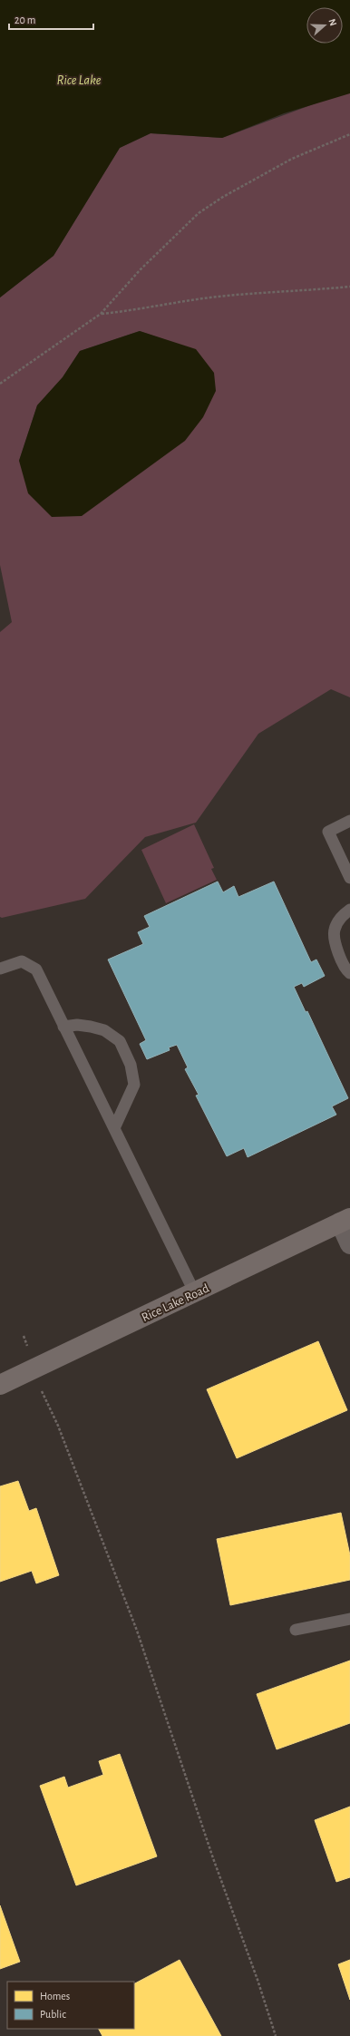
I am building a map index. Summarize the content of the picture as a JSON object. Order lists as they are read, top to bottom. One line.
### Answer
{"streets":{"street":["Rice Lake Road"]},"water":["Rice Lake"],"legend":["Homes","Public"],"scale_bar":"20 m","north":"right"}
